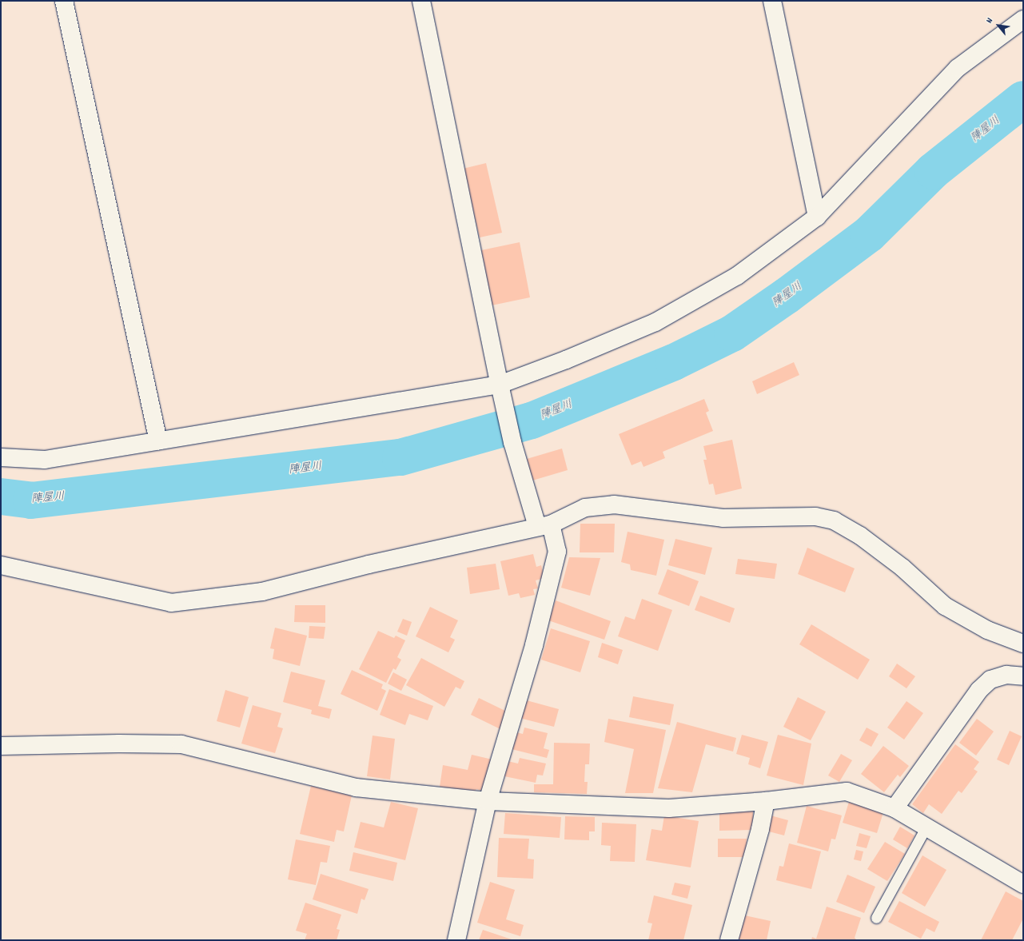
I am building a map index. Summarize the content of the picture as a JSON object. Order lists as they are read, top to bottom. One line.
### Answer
{"water":["陣屋川"],"north":"top left"}
